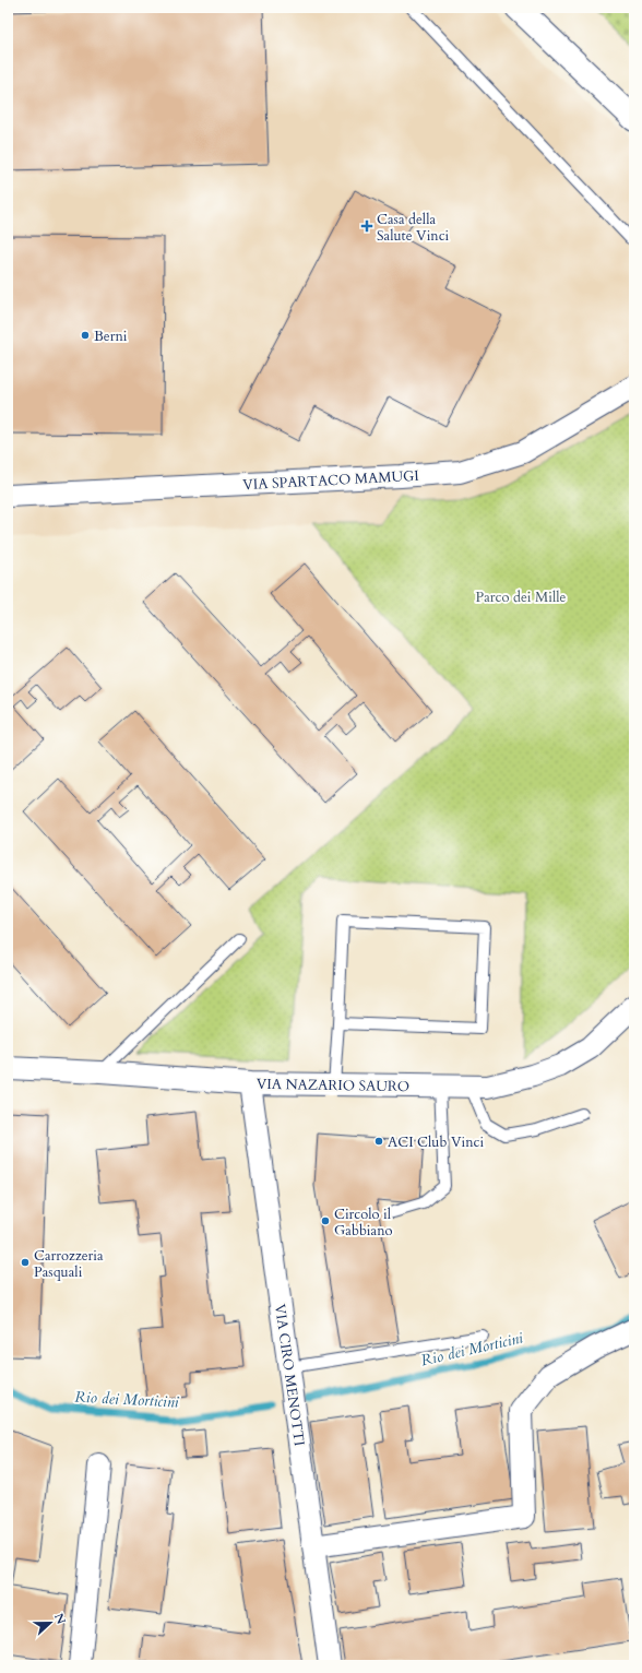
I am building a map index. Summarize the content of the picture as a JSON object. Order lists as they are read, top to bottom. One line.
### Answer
{"streets":{"street":["VIA SPARTACO MAMUGI","VIA NAZARIO SAURO","VIA CIRO MENOTTI"]},"crossings":[["VIA NAZARIO SAURO","VIA CIRO MENOTTI"]],"water":["Rio dei Morticini"],"parks":["Parco dei Mille"],"places":{"health":["Casa della Salute Vinci"],"other":["Berni","ACI Club Vinci","Circolo il Gabbiano","Carrozzeria Pasquali"]},"north":"right"}
